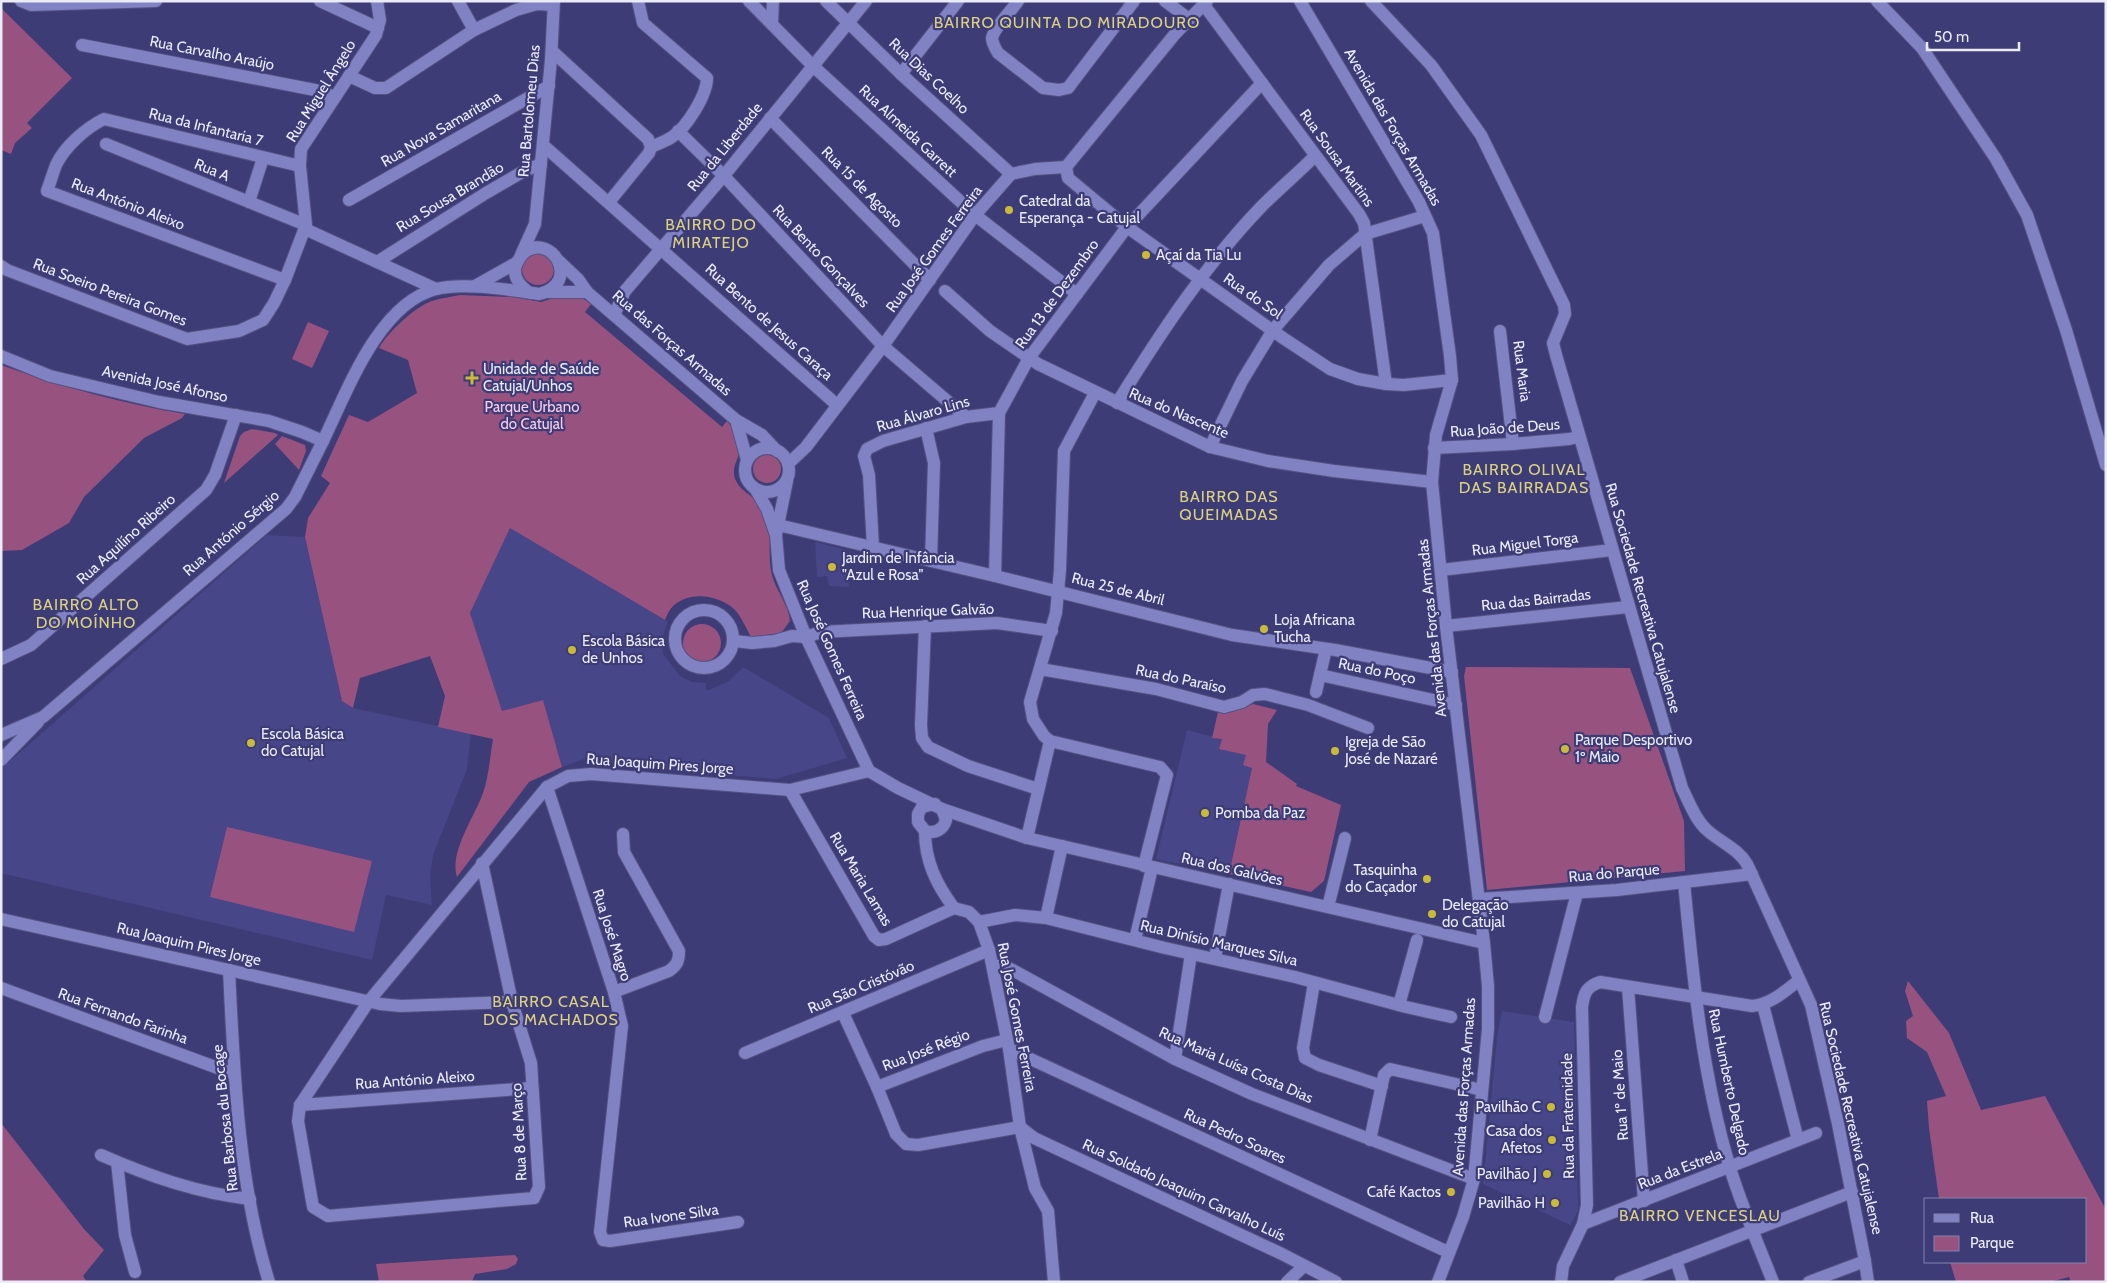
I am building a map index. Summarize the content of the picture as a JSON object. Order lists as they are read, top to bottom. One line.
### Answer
{"streets":{"street":["Rua Carvalho Araújo","Rua Dias Coelho","Rua Miguel Ângelo","Rua Bartolomeu Dias","Rua da Infantaria 7","Avenida das Forças Armadas","Rua Nova Samaritana","Rua Almeida Garrett","Rua da Liberdade","Rua Sousa Martins","Rua A","Rua 15 de Agosto","Rua Sousa Brandão","Rua António Aleixo","Rua José Gomes Ferreira","Rua Bento Gonçalves","Rua Soeiro Pereira Gomes","Rua 13 de Dezembro","Rua do Sol","Rua Bento de Jesus Caraça","Rua das Forças Armadas","Rua Maria","Avenida José Afonso","Rua do Nascente","Rua Álvaro Lins","Rua João de Deus","Rua António Sérgio","Rua Aquilíno Ribeiro","Rua Miguel Torga","Rua 25 de Abril","Rua Sociedade Recreativa Catujalense","Rua das Bairradas","Rua Henrique Galvão","Rua do Poço","Rua do Paraíso","Rua Joaquim Pires Jorge","Rua dos Galvões","Rua do Parque","Rua Maria Lamas","Rua José Magro","Rua Dinísio Marques Silva","Rua São Cristóvão","Rua Fernando Farinha","Rua José Régio","Rua Maria Luísa Costa Dias","Rua Humberto Delgado","Rua 1º de Maio","Rua da Fraternidade","Rua Barbosa du Bocage","Rua 8 de Março","Rua Pedro Soares","Rua da Estrela","Rua Soldado Joaquim Carvalho Luís","Rua Ivone Silva"]},"crossings":[["Rua Carvalho Araújo","Rua Miguel Ângelo"],["Rua Dias Coelho","Rua da Liberdade"],["Rua Dias Coelho","Rua José Gomes Ferreira"],["Rua Miguel Ângelo","Rua da Infantaria 7"],["Rua Miguel Ângelo","Rua A"],["Rua Miguel Ângelo","Rua Soeiro Pereira Gomes"],["Rua Bartolomeu Dias","Rua Nova Samaritana"],["Rua Bartolomeu Dias","Rua Sousa Brandão"],["Rua Bartolomeu Dias","Rua Bento de Jesus Caraça"],["Rua Bartolomeu Dias","Rua das Forças Armadas"],["Rua Bartolomeu Dias","Rua António Sérgio"],["Rua da Infantaria 7","Rua António Aleixo"],["Avenida das Forças Armadas","Rua do Sol"],["Avenida das Forças Armadas","Rua do Nascente"],["Avenida das Forças Armadas","Rua João de Deus"],["Avenida das Forças Armadas","Rua Miguel Torga"],["Avenida das Forças Armadas","Rua 25 de Abril"],["Avenida das Forças Armadas","Rua das Bairradas"],["Avenida das Forças Armadas","Rua do Poço"],["Avenida das Forças Armadas","Rua dos Galvões"],["Avenida das Forças Armadas","Rua do Parque"],["Avenida das Forças Armadas","Rua Maria Luísa Costa Dias"],["Avenida das Forças Armadas","Rua Pedro Soares"],["Rua Almeida Garrett","Rua da Liberdade"],["Rua Almeida Garrett","Rua José Gomes Ferreira"],["Rua Almeida Garrett","Rua 13 de Dezembro"],["Rua da Liberdade","Rua 15 de Agosto"],["Rua da Liberdade","Rua Bento Gonçalves"],["Rua da Liberdade","Rua Bento de Jesus Caraça"],["Rua da Liberdade","Rua das Forças Armadas"],["Rua Sousa Martins","Rua 13 de Dezembro"],["Rua Sousa Martins","Rua do Sol"],["Rua A","Rua Soeiro Pereira Gomes"],["Rua 15 de Agosto","Rua José Gomes Ferreira"],["Rua António Aleixo","Rua Soeiro Pereira Gomes"],["Rua António Aleixo","Rua Joaquim Pires Jorge"],["Rua António Aleixo","Rua 8 de Março"],["Rua José Gomes Ferreira","Rua Bento Gonçalves"],["Rua José Gomes Ferreira","Rua Bento de Jesus Caraça"],["Rua José Gomes Ferreira","Rua das Forças Armadas"],["Rua José Gomes Ferreira","Rua 25 de Abril"],["Rua José Gomes Ferreira","Rua Henrique Galvão"],["Rua José Gomes Ferreira","Rua Joaquim Pires Jorge"],["Rua José Gomes Ferreira","Rua Dinísio Marques Silva"],["Rua José Gomes Ferreira","Rua São Cristóvão"],["Rua José Gomes Ferreira","Rua José Régio"],["Rua José Gomes Ferreira","Rua Maria Luísa Costa Dias"],["Rua José Gomes Ferreira","Rua Pedro Soares"],["Rua José Gomes Ferreira","Rua Soldado Joaquim Carvalho Luís"],["Rua Bento Gonçalves","Rua Álvaro Lins"],["Rua 13 de Dezembro","Rua do Sol"],["Rua 13 de Dezembro","Rua do Nascente"],["Rua 13 de Dezembro","Rua Álvaro Lins"],["Rua 13 de Dezembro","Rua 25 de Abril"],["Rua das Forças Armadas","Rua António Sérgio"],["Rua Maria","Rua João de Deus"],["Avenida José Afonso","Rua António Sérgio"],["Avenida José Afonso","Rua Aquilíno Ribeiro"],["Rua Álvaro Lins","Rua 25 de Abril"],["Rua João de Deus","Rua Sociedade Recreativa Catujalense"],["Rua Miguel Torga","Rua Sociedade Recreativa Catujalense"],["Rua Sociedade Recreativa Catujalense","Rua das Bairradas"],["Rua Sociedade Recreativa Catujalense","Rua do Parque"],["Rua Joaquim Pires Jorge","Rua Maria Lamas"],["Rua Joaquim Pires Jorge","Rua José Magro"],["Rua Joaquim Pires Jorge","Rua Barbosa du Bocage"],["Rua Joaquim Pires Jorge","Rua 8 de Março"],["Rua do Parque","Rua Humberto Delgado"],["Rua José Magro","Rua Ivone Silva"],["Rua São Cristóvão","Rua José Régio"],["Rua Fernando Farinha","Rua Barbosa du Bocage"],["Rua José Régio","Rua Pedro Soares"],["Rua Humberto Delgado","Rua da Estrela"],["Rua 1º de Maio","Rua da Fraternidade"],["Rua 1º de Maio","Rua da Estrela"],["Rua da Fraternidade","Rua da Estrela"]],"districts":["BAIRRO QUINTA DO MIRADOURO","BAIRRO DO MIRATEJO","BAIRRO OLIVAL DAS BAIRRADAS","BAIRRO DAS QUEIMADAS","BAIRRO ALTO DO MOÍNHO","BAIRRO CASAL DOS MACHADOS","BAIRRO VENCESLAU"],"parks":["Parque Urbano do Catujal"],"places":{"other":["Catedral da Esperança - Catujal","Açaí da Tia Lu","Jardim de Infância \"Azul e Rosa\"","Loja Africana Tucha","Escola Básica de Unhos","Escola Básica do Catujal","Parque Desportivo 1º Maio","Igreja de São José de Nazaré","Pomba da Paz","Tasquinha do Caçador","Delegação do Catujal","Pavilhão C","Casa dos Afetos","Pavilhão J","Café Kactos","Pavilhão H"],"health":["Unidade de Saúde Catujal/Unhos"]},"legend":["Rua","Parque"],"scale_bar":"50 m"}
